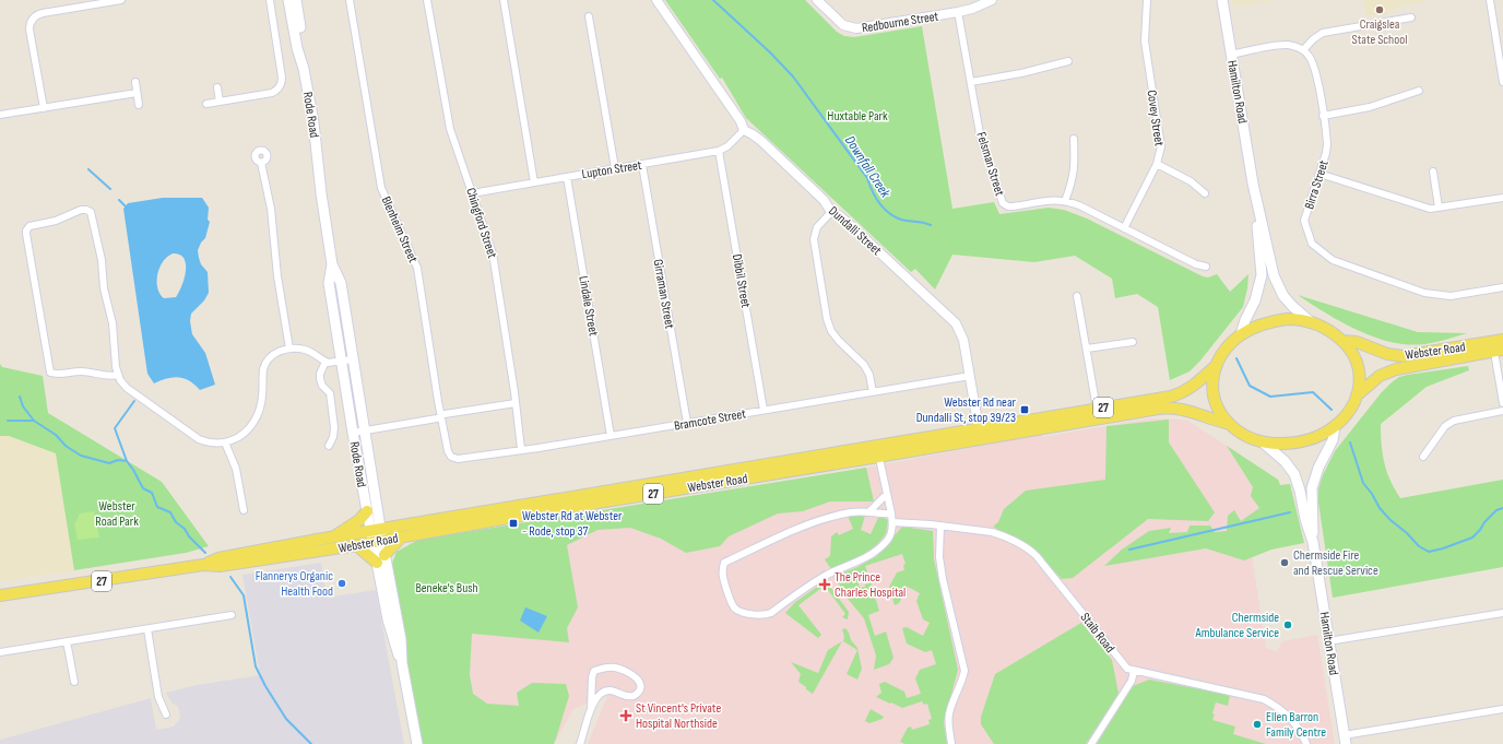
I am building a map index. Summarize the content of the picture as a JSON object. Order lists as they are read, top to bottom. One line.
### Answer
{"streets":{"main road":["Hamilton Road","Rode Road","Webster Road","27"],"street":["Redbourne Street","Covey Street","Felsman Street","Lupton Street","Birra Street","Chingford Street","Blenheim Street","Dundalli Street","Dibbil Street","Girraman Street","Lindale Street","Bramcote Street","Staib Road"]},"crossings":[["Redbourne Street","Felsman Street"],["Hamilton Road","Webster Road"],["Hamilton Road","27"],["Rode Road","Webster Road"],["Covey Street","Felsman Street"],["Lupton Street","Chingford Street"],["Lupton Street","Dundalli Street"],["Lupton Street","Dibbil Street"],["Lupton Street","Girraman Street"],["Lupton Street","Lindale Street"],["Chingford Street","Bramcote Street"],["Blenheim Street","Bramcote Street"],["Dundalli Street","Webster Road"],["Dundalli Street","Bramcote Street"],["Dibbil Street","Bramcote Street"],["Girraman Street","Bramcote Street"],["Lindale Street","Bramcote Street"],["Webster Road","27"]],"water":["Downfall Creek"],"parks":["Huxtable Park","Webster Road Park","Beneke's Bush"],"places":{"other":["Craigslea State School","Chermside Fire and Rescue Service","Flannerys Organic Health Food","Chermside Ambulance Service","Ellen Barron Family Centre"],"transit":["Webster Rd near Dundalli St, stop 39/23","Webster Rd at Webster - Rode, stop 37"],"health":["The Prince Charles Hospital","St Vincent's Private Hospital Northside"]}}
